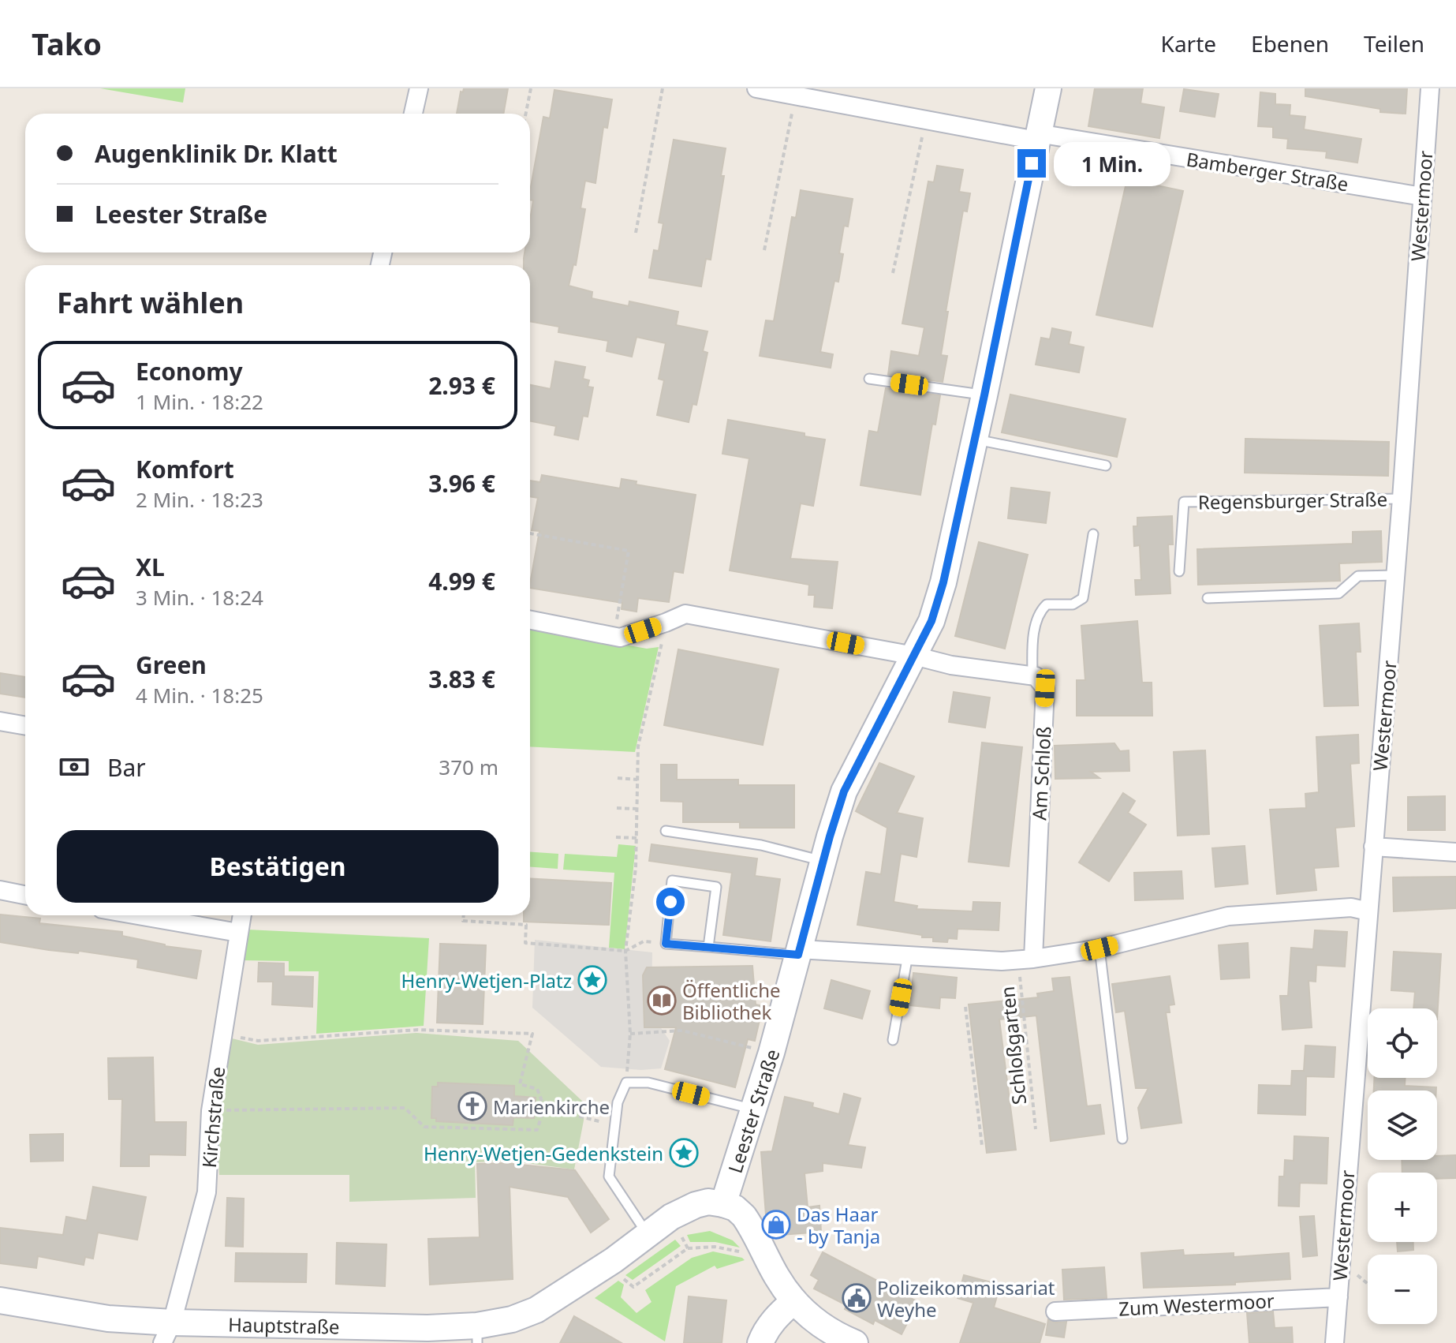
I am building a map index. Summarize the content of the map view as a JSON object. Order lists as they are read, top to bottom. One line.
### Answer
{"streets":{"street":["Bamberger Straße","Westermoor","Am Schloß","Leester Straße","Kirchstraße","Zum Westermoor","Hauptstraße"],"lane":["Regensburger Straße"],"path":["Schloßgarten"]},"crossings":[["Bamberger Straße","Westermoor"],["Bamberger Straße","Leester Straße"],["Westermoor","Regensburger Straße"],["Westermoor","Zum Westermoor"],["Am Schloß","Schloßgarten"],["Leester Straße","Hauptstraße"],["Kirchstraße","Hauptstraße"]],"places":{"place":["Henry-Wetjen-Platz","Henry-Wetjen-Gedenkstein"],"library":["Öffentliche Bibliothek"],"church":["Marienkirche"],"shop":["Das Haar - by Tanja"],"public building":["Polizeikommissariat Weyhe"]},"page":{"header":"Tako","nav":["Karte","Ebenen","Teilen"],"banner":["Augenklinik Dr. Klatt","Leester Straße"],"bubble":"1 Min.","heading":"Fahrt wählen","list":[{"name":"Economy","note":"1 Min. · 18:22","value":"2.93 €"},{"name":"Komfort","note":"2 Min. · 18:23","value":"3.96 €"},{"name":"XL","note":"3 Min. · 18:24","value":"4.99 €"},{"name":"Green","note":"4 Min. · 18:25","value":"3.83 €"}],"pay":["Bar","370 m"],"buttons":"Bestätigen","map_buttons":["+","−"]}}
